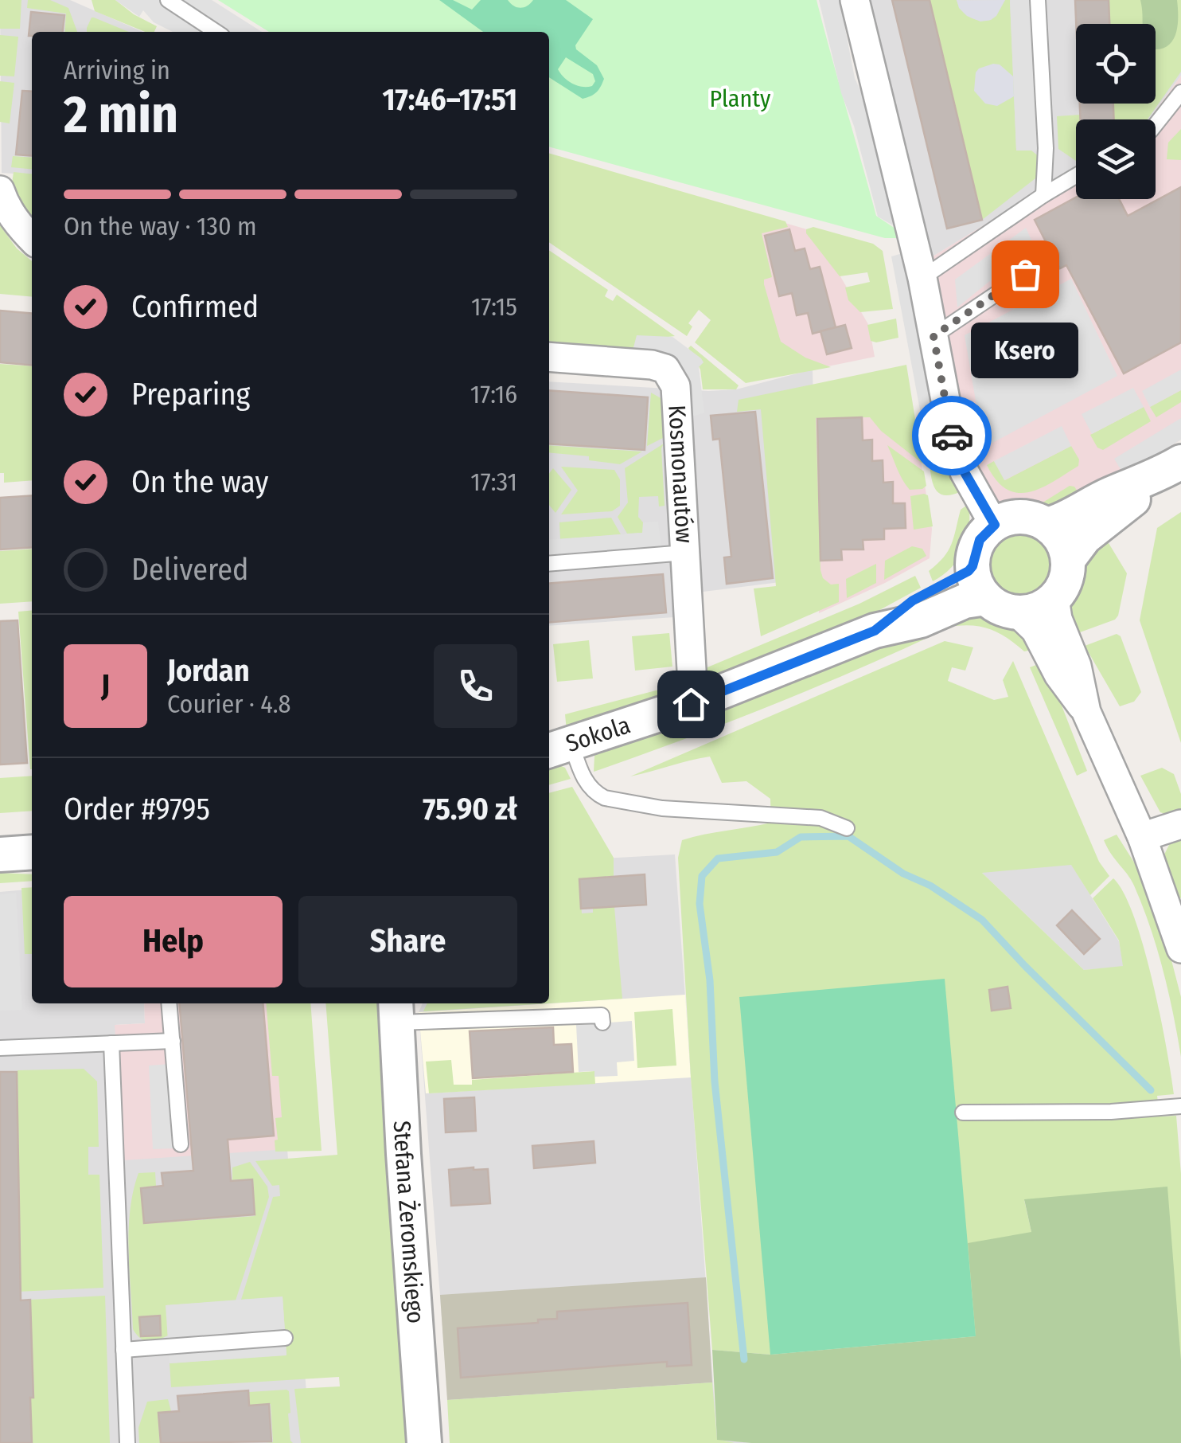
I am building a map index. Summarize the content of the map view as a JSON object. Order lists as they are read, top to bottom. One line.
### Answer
{"streets":{"street":["Kosmonautów","Sokola","Stefana Żeromskiego"]},"crossings":[["Kosmonautów","Sokola"]],"parks":["Planty"],"places":["Ksero"],"page":{"heading":["2 min","Arriving in","17:46–17:51"],"panel":["Jordan","Courier · 4.8","Order #9795","75.90 zł"],"bar":"On the way · 130 m","list":[["Confirmed","17:15"],["Preparing","17:16"],["On the way","17:31"],"Delivered"],"bubble":"Ksero","round":"J","buttons":["Help","Share"]}}
